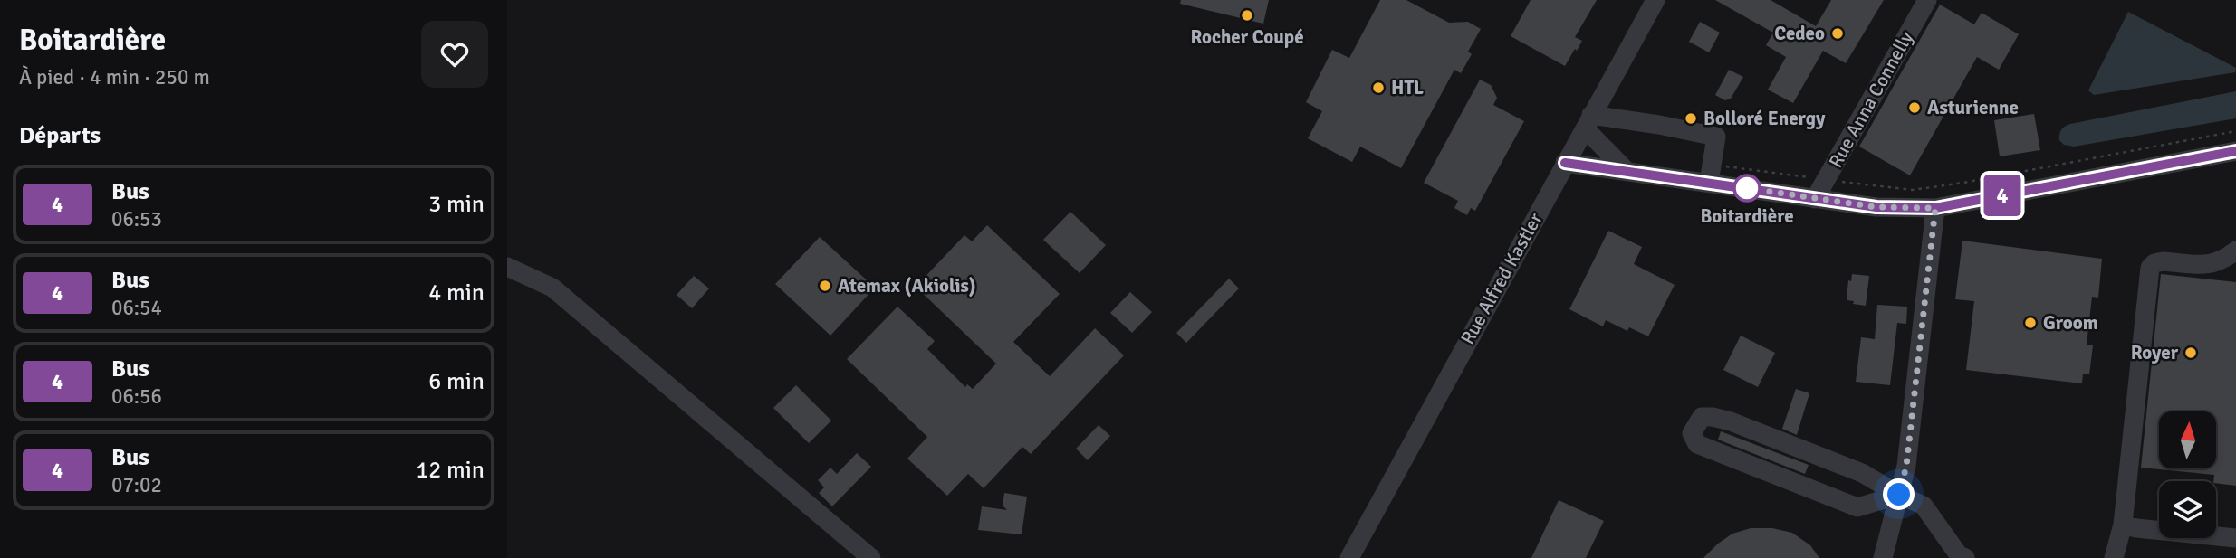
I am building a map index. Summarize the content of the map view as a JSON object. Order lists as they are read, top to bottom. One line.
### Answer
{"streets":{"street":["Rue Anna Connelly","Rue Alfred Kastler"]},"places":["Rocher Coupé","Cedeo","HTL","Asturienne","Bolloré Energy","Boitardière","Atemax (Akiolis)","Groom","Royer"],"lines":["bus line 4"],"north":"top","page":{"heading":[["Boitardière","À pied · 4 min · 250 m"],"Départs"],"on_map":"4","list":[{"mark":"4","name":"Bus","note":"06:53","value":"3 min"},{"mark":"4","name":"Bus","note":"06:54","value":"4 min"},{"mark":"4","name":"Bus","note":"06:56","value":"6 min"},{"mark":"4","name":"Bus","note":"07:02","value":"12 min"}]}}
